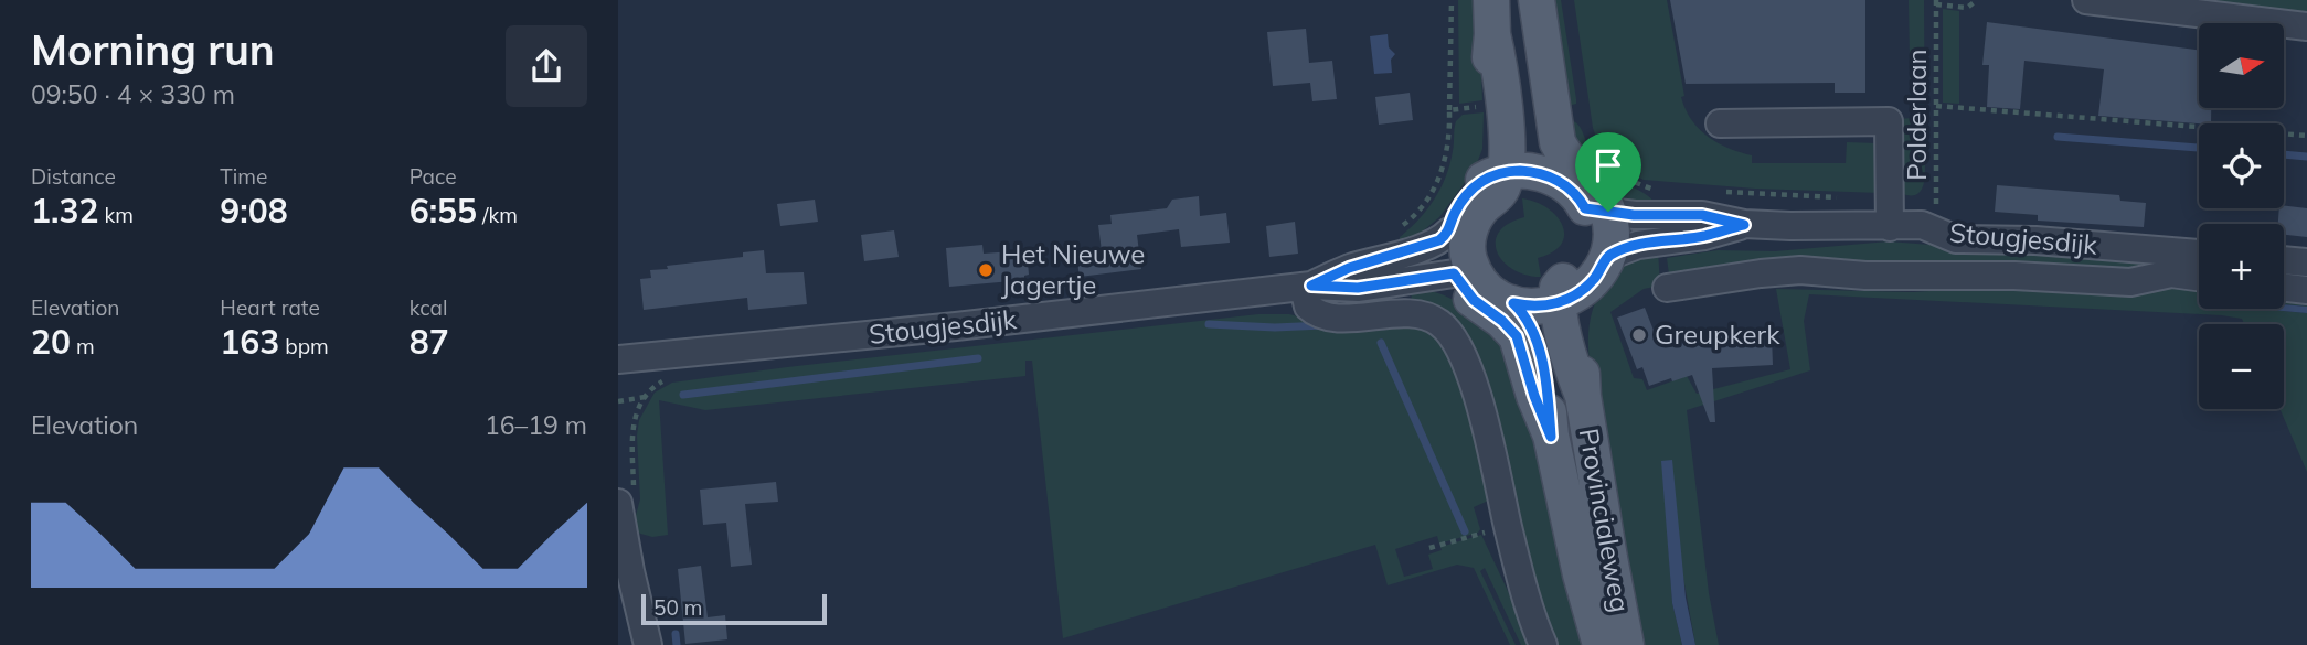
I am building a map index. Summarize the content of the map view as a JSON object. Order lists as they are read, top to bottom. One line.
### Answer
{"streets":{"main road":["Provincialeweg"],"street":["Stougjesdijk"],"path":["Polderlaan"]},"crossings":[["Polderlaan","Stougjesdijk"],["Stougjesdijk","Provincialeweg"]],"places":["Het Nieuwe Jagertje","Greupkerk"],"scale_bar":"50 m","north":"right","page":{"heading":["Morning run","09:50 · 4 × 330 m"],"map_buttons":["+","−"],"stats":[["Distance","1.32 km"],["Time","9:08"],["Pace","6:55 /km"],["Elevation","20 m"],["Heart rate","163 bpm"],["kcal","87"]],"chart":["Elevation","16–19 m"],"scale":"50 m"}}
